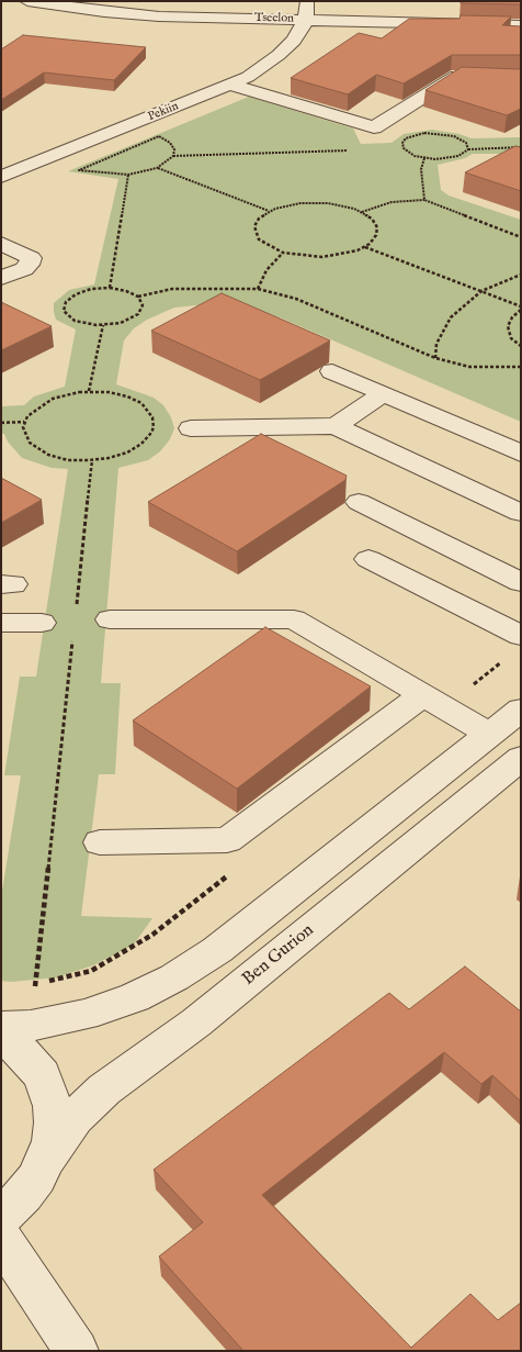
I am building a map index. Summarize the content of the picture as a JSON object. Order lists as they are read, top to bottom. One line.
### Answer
{"streets":{"street":["Tseelon","Pekiin","Ben Gurion"]},"crossings":[["Tseelon","Pekiin"]]}
